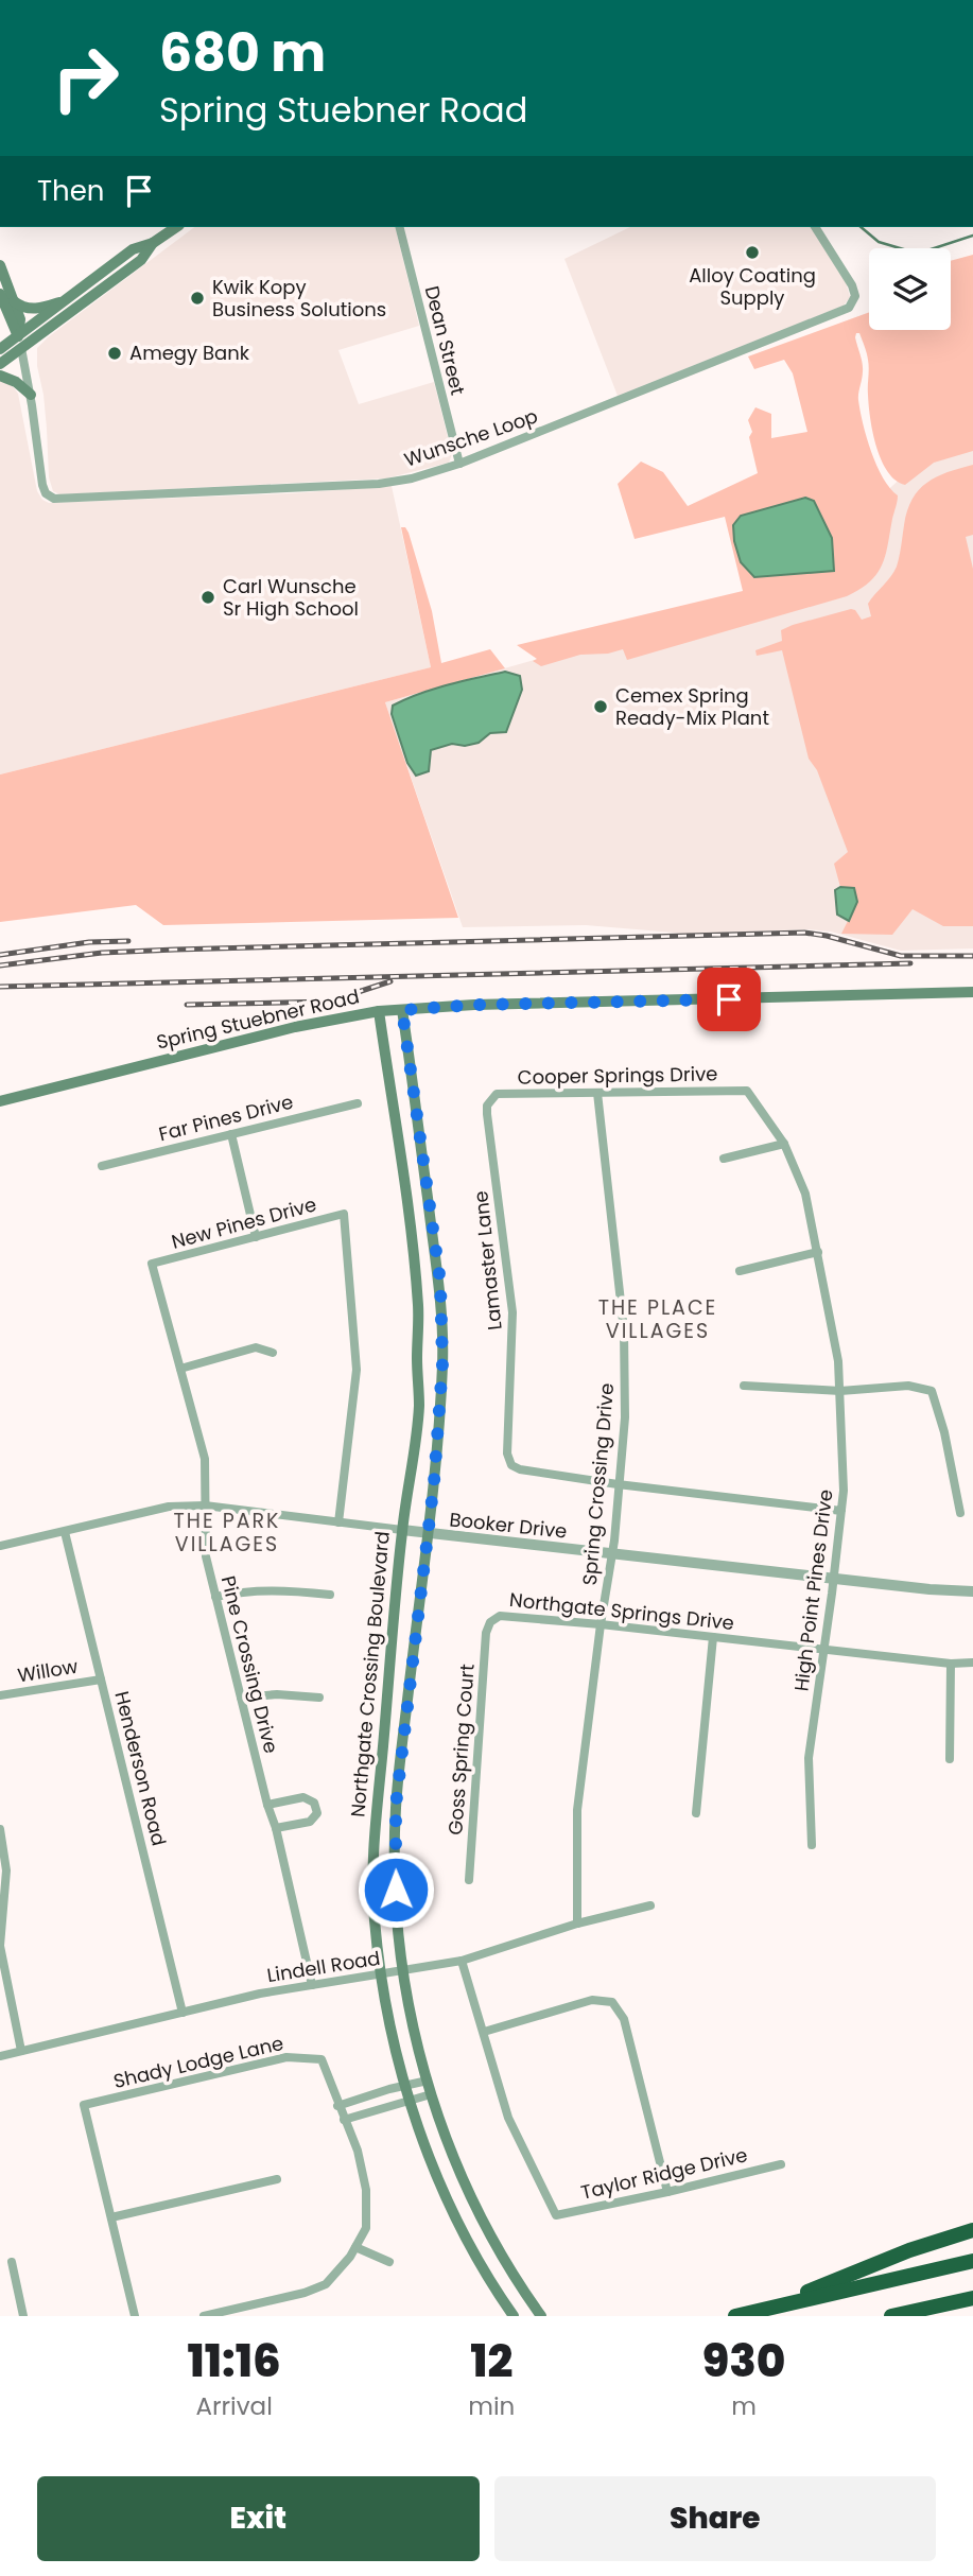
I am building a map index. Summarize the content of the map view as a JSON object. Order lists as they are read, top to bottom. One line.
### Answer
{"streets":{"main road":["Spring Stuebner Road","Northgate Crossing Boulevard"],"street":["Dean Street","Wunsche Loop","Cooper Springs Drive","Far Pines Drive","New Pines Drive","Lamaster Lane","Spring Crossing Drive","Booker Drive","High Point Pines Drive","Northgate Springs Drive","Pine Crossing Drive","Willow","Goss Spring Court","Henderson Road","Lindell Road","Shady Lodge Lane","Taylor Ridge Drive"]},"crossings":[["Dean Street","Wunsche Loop"],["Spring Stuebner Road","Northgate Crossing Boulevard"],["Cooper Springs Drive","Lamaster Lane"],["Cooper Springs Drive","Spring Crossing Drive"],["Cooper Springs Drive","High Point Pines Drive"],["New Pines Drive","Booker Drive"],["New Pines Drive","Pine Crossing Drive"],["Lamaster Lane","Spring Crossing Drive"],["Spring Crossing Drive","Booker Drive"],["Spring Crossing Drive","Northgate Springs Drive"],["Spring Crossing Drive","Lindell Road"],["Booker Drive","High Point Pines Drive"],["Booker Drive","Pine Crossing Drive"],["Booker Drive","Northgate Crossing Boulevard"],["Booker Drive","Henderson Road"],["High Point Pines Drive","Northgate Springs Drive"],["Northgate Springs Drive","Goss Spring Court"],["Pine Crossing Drive","Lindell Road"],["Willow","Henderson Road"],["Northgate Crossing Boulevard","Lindell Road"],["Henderson Road","Lindell Road"]],"districts":["THE PLACE VILLAGES","THE PARK VILLAGES"],"places":["Alloy Coating Supply","Kwik Kopy Business Solutions","Amegy Bank","Carl Wunsche Sr High School","Cemex Spring Ready-Mix Plant"],"page":{"turn":["680 m","Spring Stuebner Road"],"then":"Then","eta":["11:16","Arrival","12","min","930","m"],"buttons":["Exit","Share"]}}
